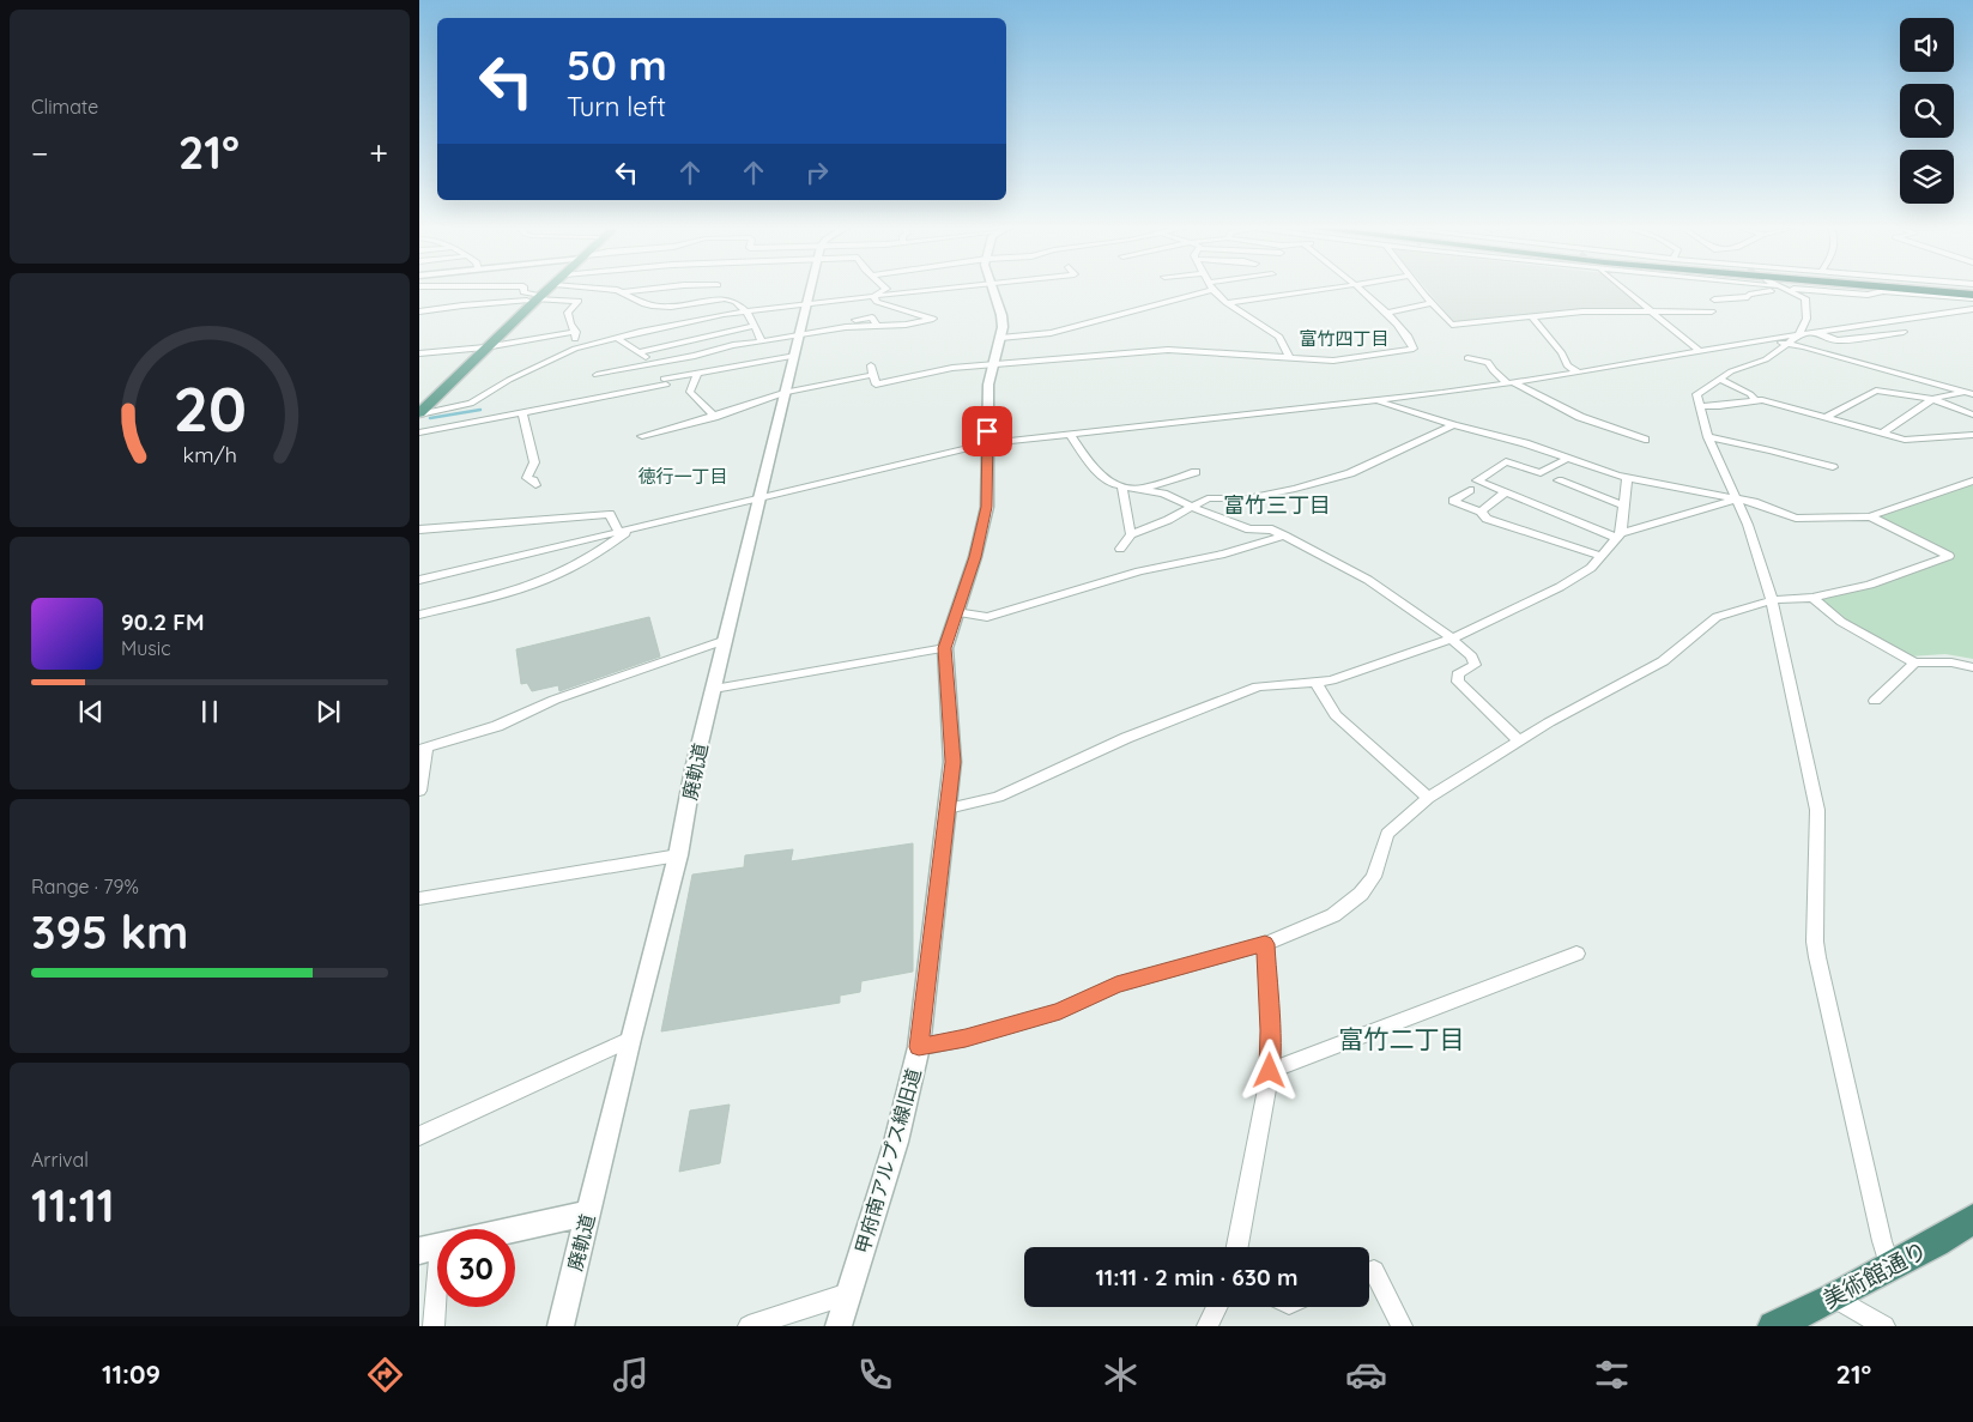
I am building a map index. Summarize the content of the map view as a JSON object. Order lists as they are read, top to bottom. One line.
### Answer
{"streets":{"highway":["美術館通り"],"street":["廃軌道","甲府南アルプス線旧道"]},"districts":["富竹四丁目","徳行一丁目","富竹三丁目","富竹二丁目"],"page":{"tile":["Climate",["Range · 79%","395 km"],["Arrival","11:11"]],"turn":["50 m","Turn left"],"heat":["−","21°","+"],"song":["90.2 FM","Music"],"limit":"30","trip":"11:11 · 2 min · 630 m","tabs":["11:09","21°"],"gauge":["20","km/h"]}}
